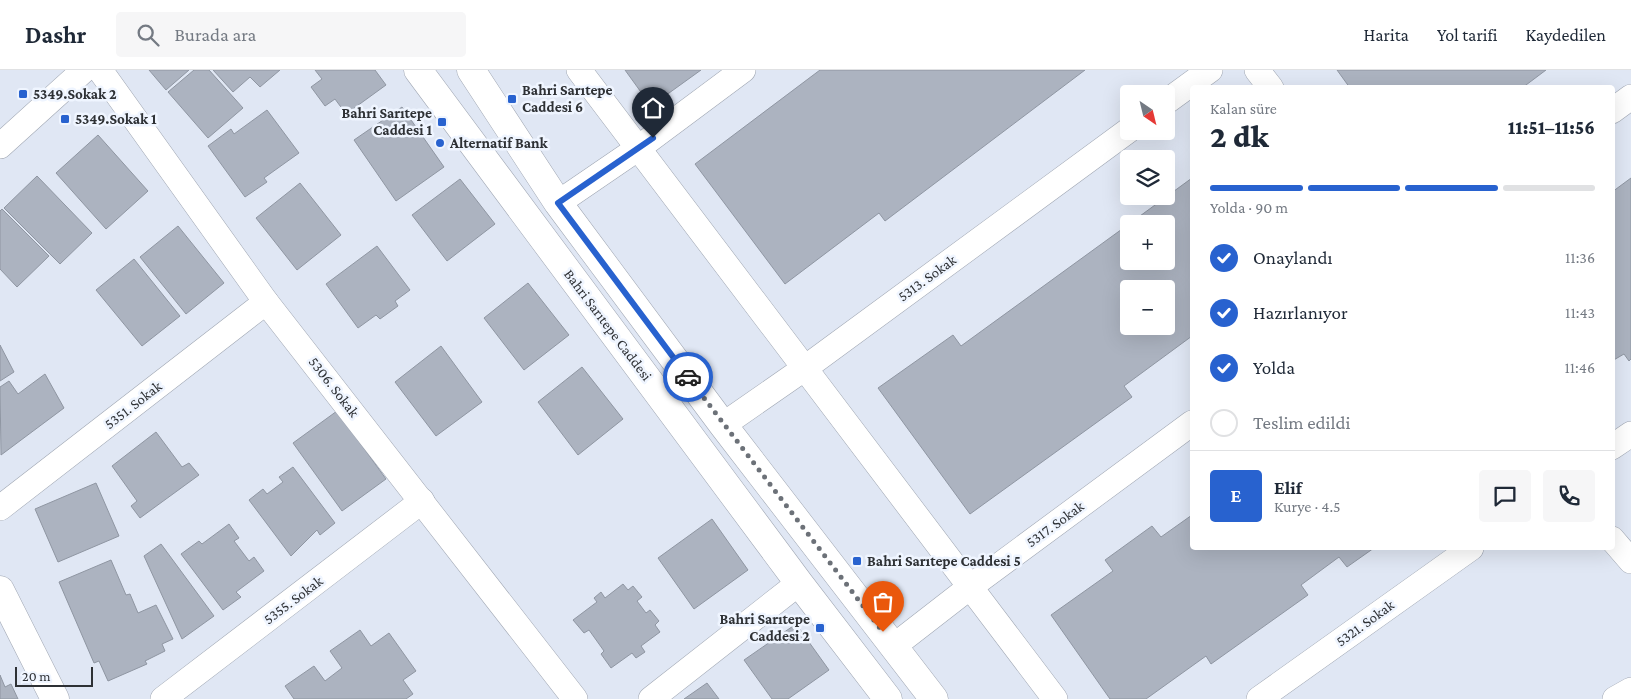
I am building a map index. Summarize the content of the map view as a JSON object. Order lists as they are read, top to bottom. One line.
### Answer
{"streets":{"main road":["Bahri Sarıtepe Caddesi"],"street":["5313. Sokak","5306. Sokak","5351. Sokak","5317. Sokak","5355. Sokak","5321. Sokak"]},"crossings":[["5306. Sokak","5351. Sokak"],["5306. Sokak","5355. Sokak"]],"places":{"transit":["5349.Sokak 2","Bahri Sarıtepe Caddesi 6","5349.Sokak 1","Bahri Sarıtepe Caddesi 1","Bahri Sarıtepe Caddesi 5","Bahri Sarıtepe Caddesi 2"],"other":["Alternatif Bank"]},"scale_bar":"20 m","north":"bottom right","page":{"header":"Dashr","search":"Burada ara","nav":["Harita","Yol tarifi","Kaydedilen"],"map_buttons":["+","−"],"heading":["2 dk","Kalan süre","11:51–11:56"],"panel":["Elif","Kurye · 4.5"],"bar":"Yolda · 90 m","list":[["Onaylandı","11:36"],["Hazırlanıyor","11:43"],["Yolda","11:46"],"Teslim edildi"],"round":"E","scale":"20 m"}}
